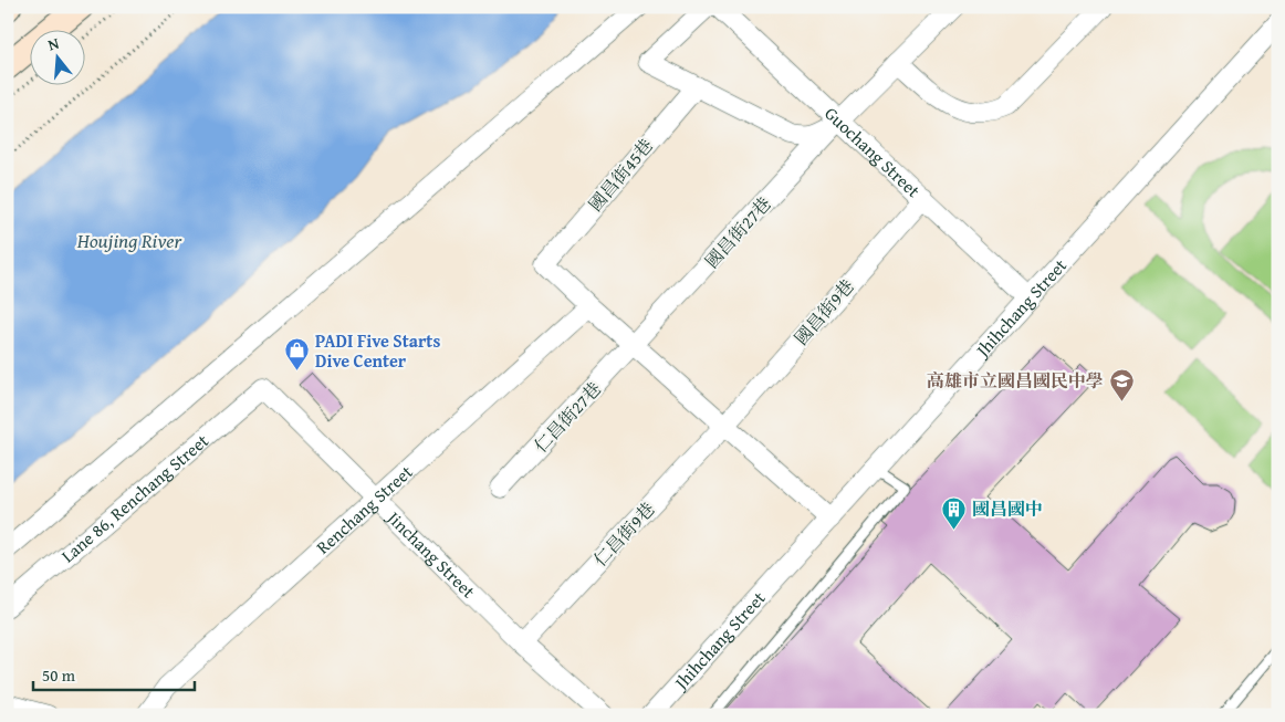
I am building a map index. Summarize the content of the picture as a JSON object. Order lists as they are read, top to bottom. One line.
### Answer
{"streets":{"street":["Guochang Street","國昌街45巷","國昌街27巷","Jhihchang Street","國昌街9巷","仁昌街27巷","Lane 86, Renchang Street","Renchang Street","仁昌街9巷","Jinchang Street"]},"crossings":[["Guochang Street","國昌街27巷"],["Guochang Street","Jhihchang Street"],["Guochang Street","國昌街9巷"],["國昌街45巷","Renchang Street"],["國昌街27巷","仁昌街27巷"],["國昌街9巷","仁昌街9巷"],["Lane 86, Renchang Street","Jinchang Street"],["Renchang Street","Jinchang Street"],["仁昌街9巷","Jinchang Street"]],"water":["Houjing River"],"places":{"shop":["PADI Five Starts Dive Center"],"school or university":["高雄市立國昌國民中學"],"building":["國昌國中"]},"scale_bar":"50 m","north":"top"}
